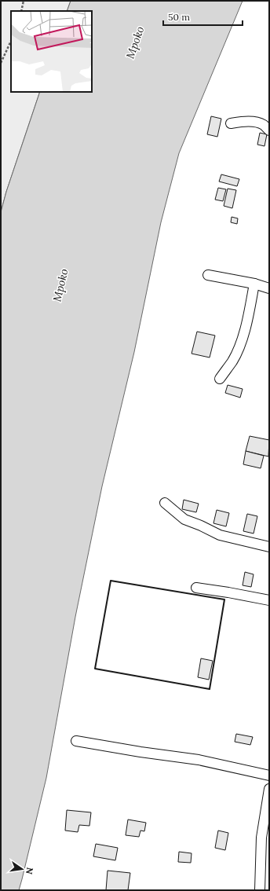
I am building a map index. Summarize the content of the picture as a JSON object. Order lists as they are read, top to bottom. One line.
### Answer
{"water":["Mpoko"],"scale_bar":"50 m","north":"right"}
